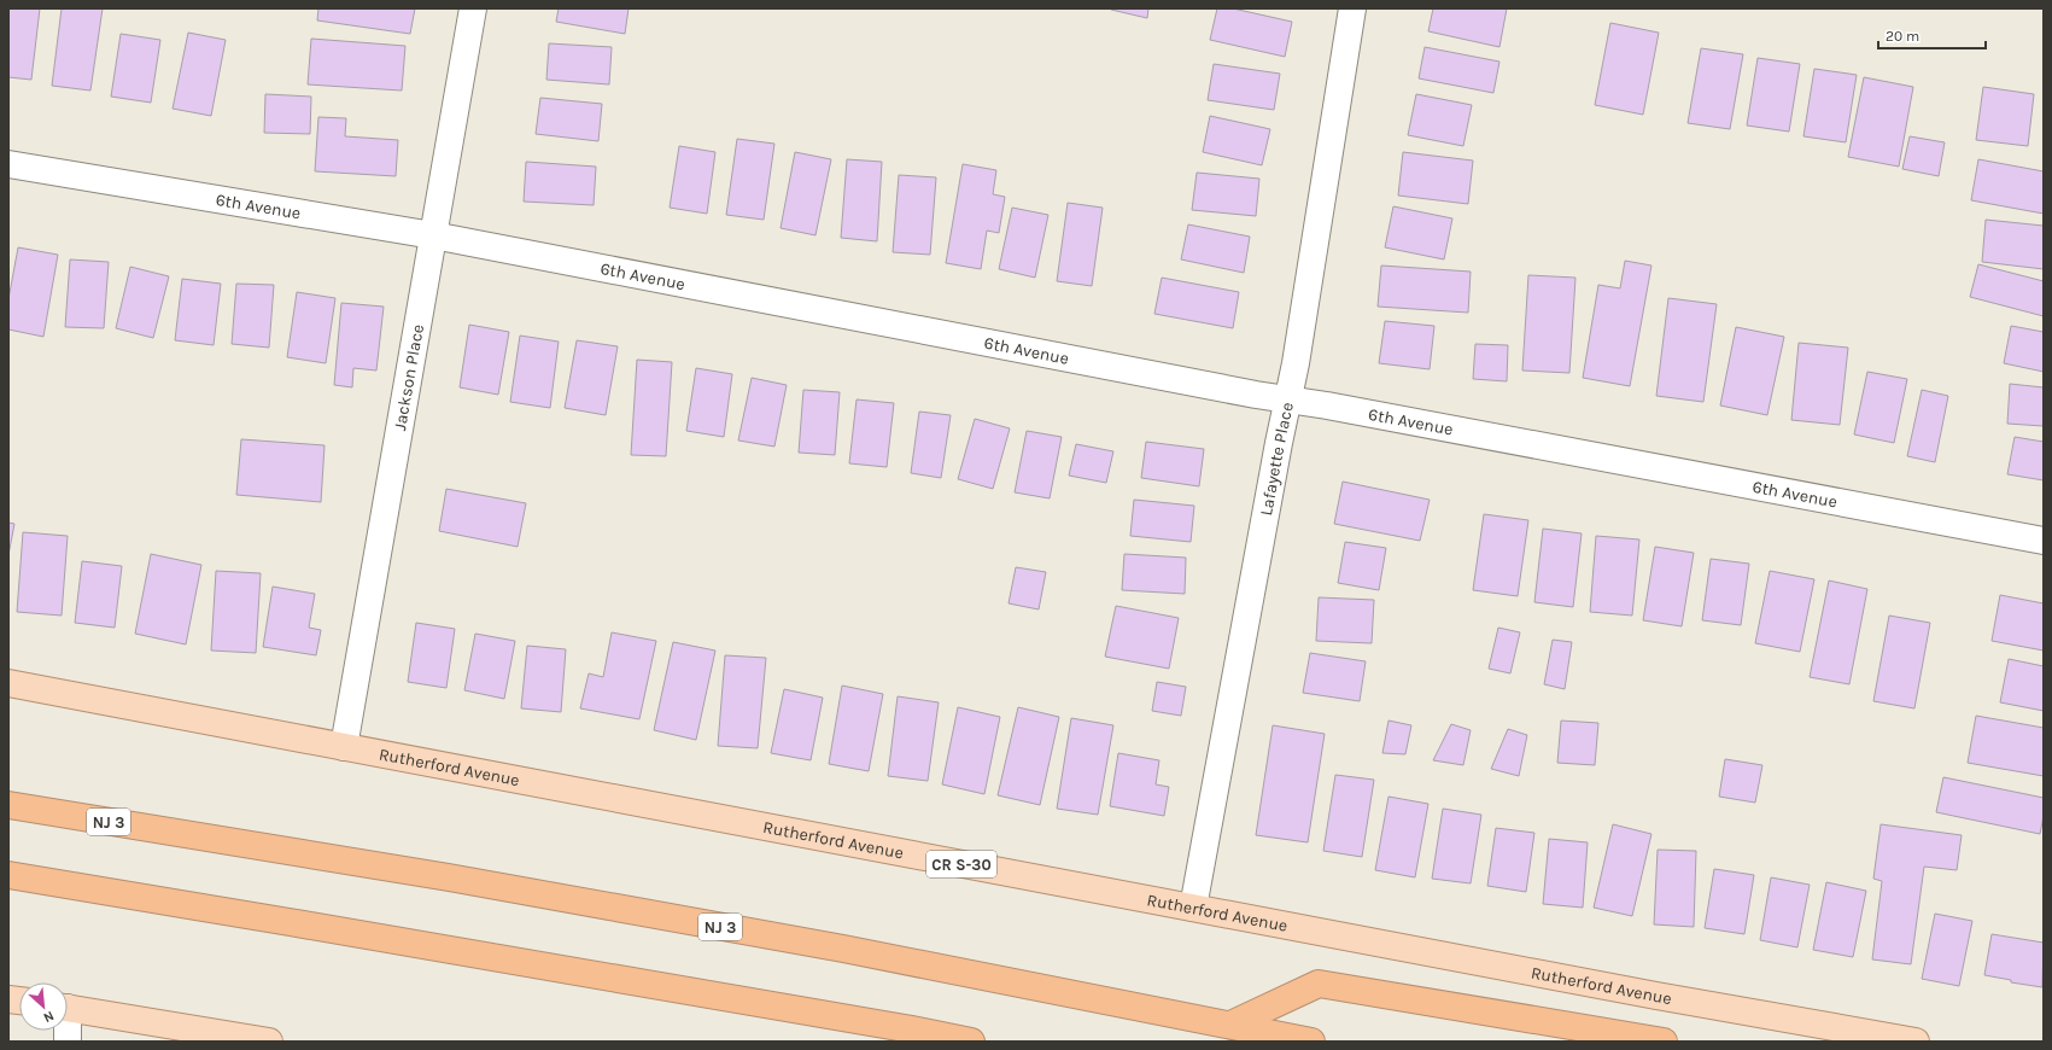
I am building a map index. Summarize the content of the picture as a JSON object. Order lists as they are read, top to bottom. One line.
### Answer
{"streets":{"highway":["NJ 3"],"main road":["Rutherford Avenue","CR S-30"],"street":["6th Avenue","Jackson Place","Lafayette Place"]},"crossings":[["6th Avenue","Jackson Place"],["6th Avenue","Lafayette Place"],["Jackson Place","Rutherford Avenue"],["Lafayette Place","Rutherford Avenue"]],"scale_bar":"20 m","north":"bottom right"}
